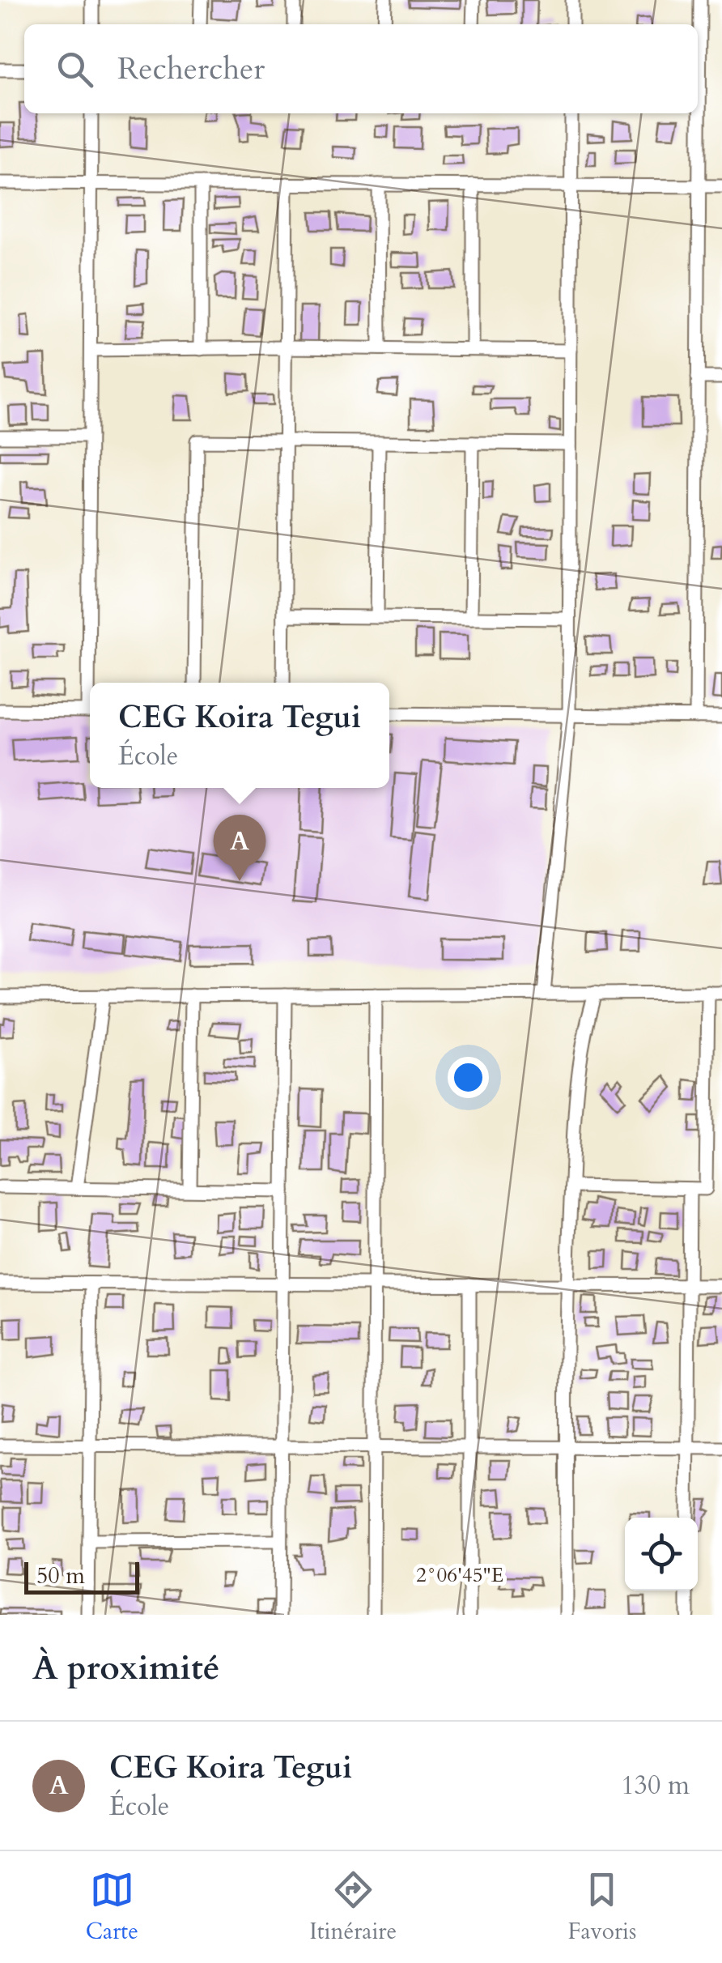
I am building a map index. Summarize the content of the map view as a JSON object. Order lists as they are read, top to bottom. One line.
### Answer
{"scale_bar":"50 m","page":{"search":"Rechercher","popup":["CEG Koira Tegui","École"],"pins":"A","scale":"50 m","heading":"À proximité","list":[{"mark":"A","name":"CEG Koira Tegui","note":"École","value":"130 m"}],"nav":["Carte","Itinéraire","Favoris"]},"coordinates":["2°06'45\"E"]}
